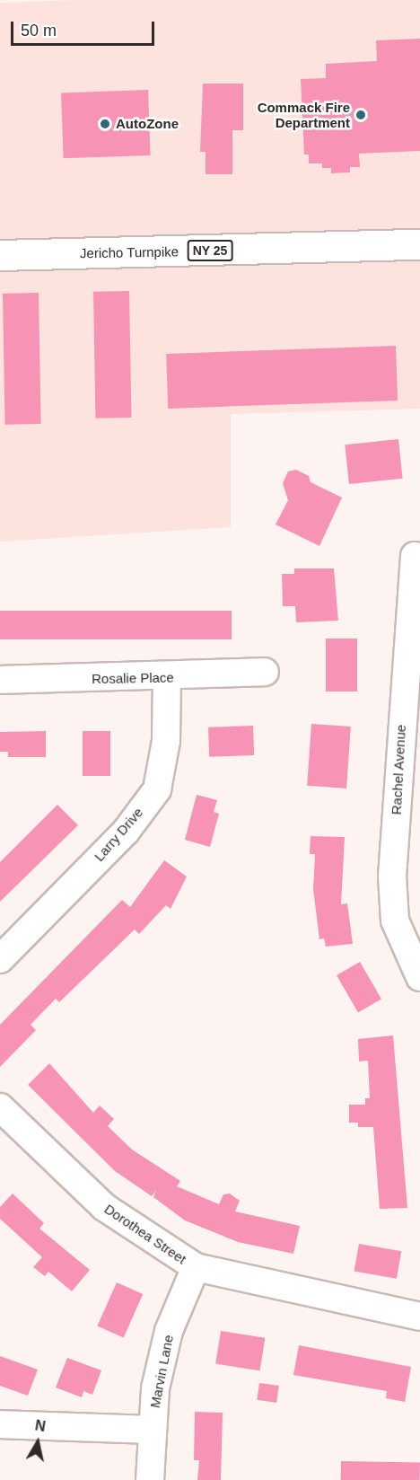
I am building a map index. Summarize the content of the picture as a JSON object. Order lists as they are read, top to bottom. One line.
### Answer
{"streets":{"main road":["NY 25","Jericho Turnpike"],"street":["Rosalie Place","Rachel Avenue","Larry Drive","Dorothea Street","Marvin Lane"]},"crossings":[["Rosalie Place","Larry Drive"],["Dorothea Street","Marvin Lane"]],"places":["Commack Fire Department","AutoZone"],"scale_bar":"50 m","north":"top"}
